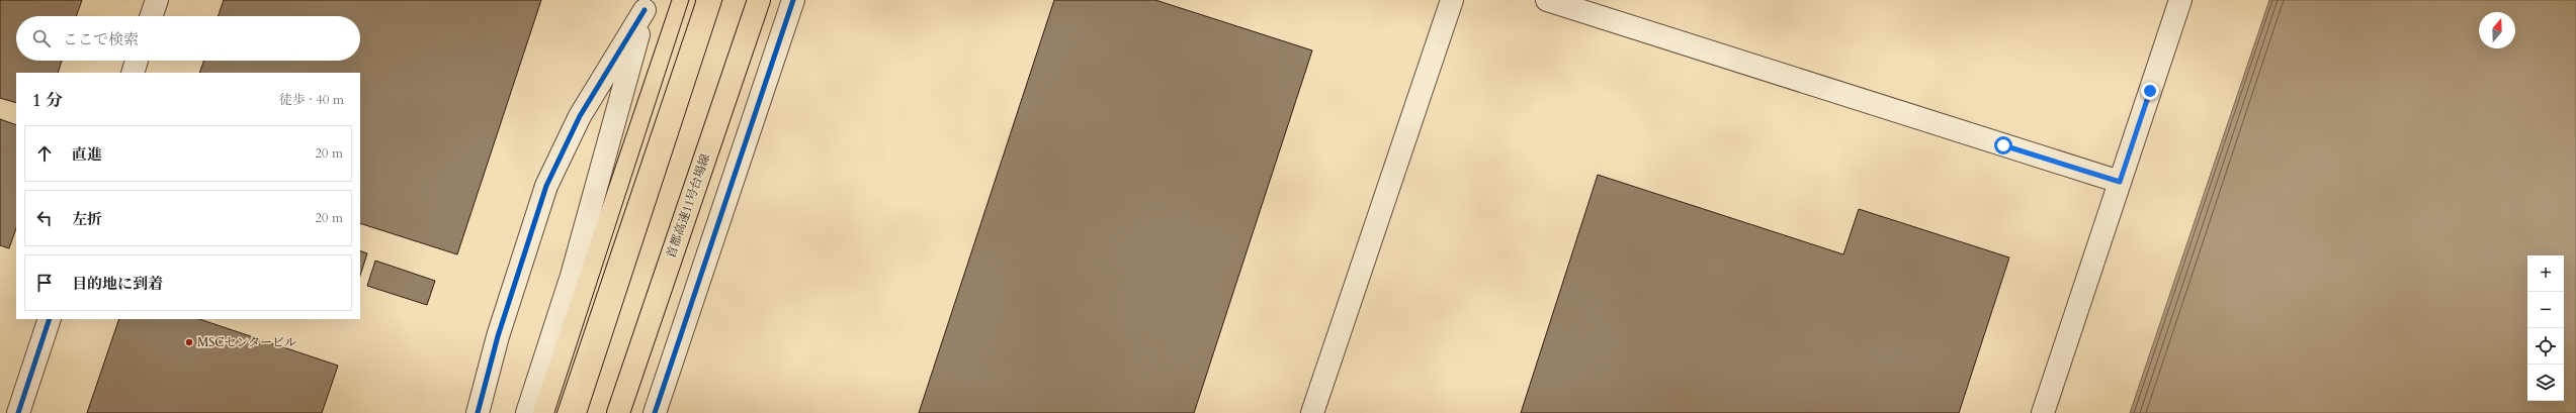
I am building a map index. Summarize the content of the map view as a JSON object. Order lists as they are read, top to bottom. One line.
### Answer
{"streets":{"highway":["首都高速11号台場線"]},"places":["MSCセンタービル"],"north":"top","page":{"search":"ここで検索","heading":["1 分","徒歩 · 40 m"],"list":[["直進","20 m"],["左折","20 m"],"目的地に到着"],"map_buttons":["+","−"]}}
